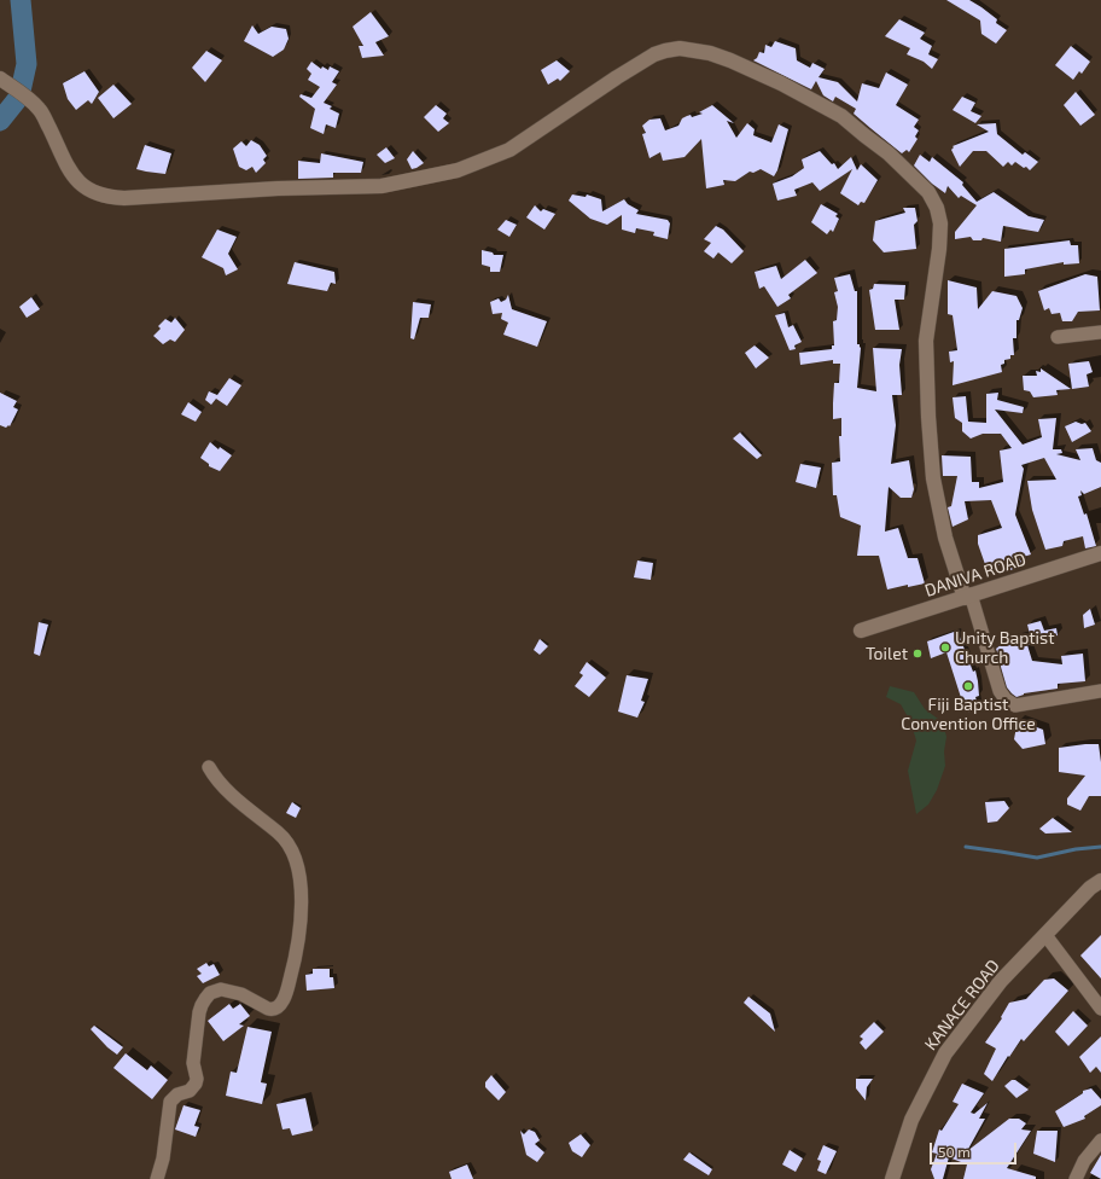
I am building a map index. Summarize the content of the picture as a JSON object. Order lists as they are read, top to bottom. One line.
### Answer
{"streets":{"street":["DANIVA ROAD","KANACE ROAD"]},"places":["Unity Baptist Church","Toilet","Fiji Baptist Convention Office"],"scale_bar":"50 m"}
